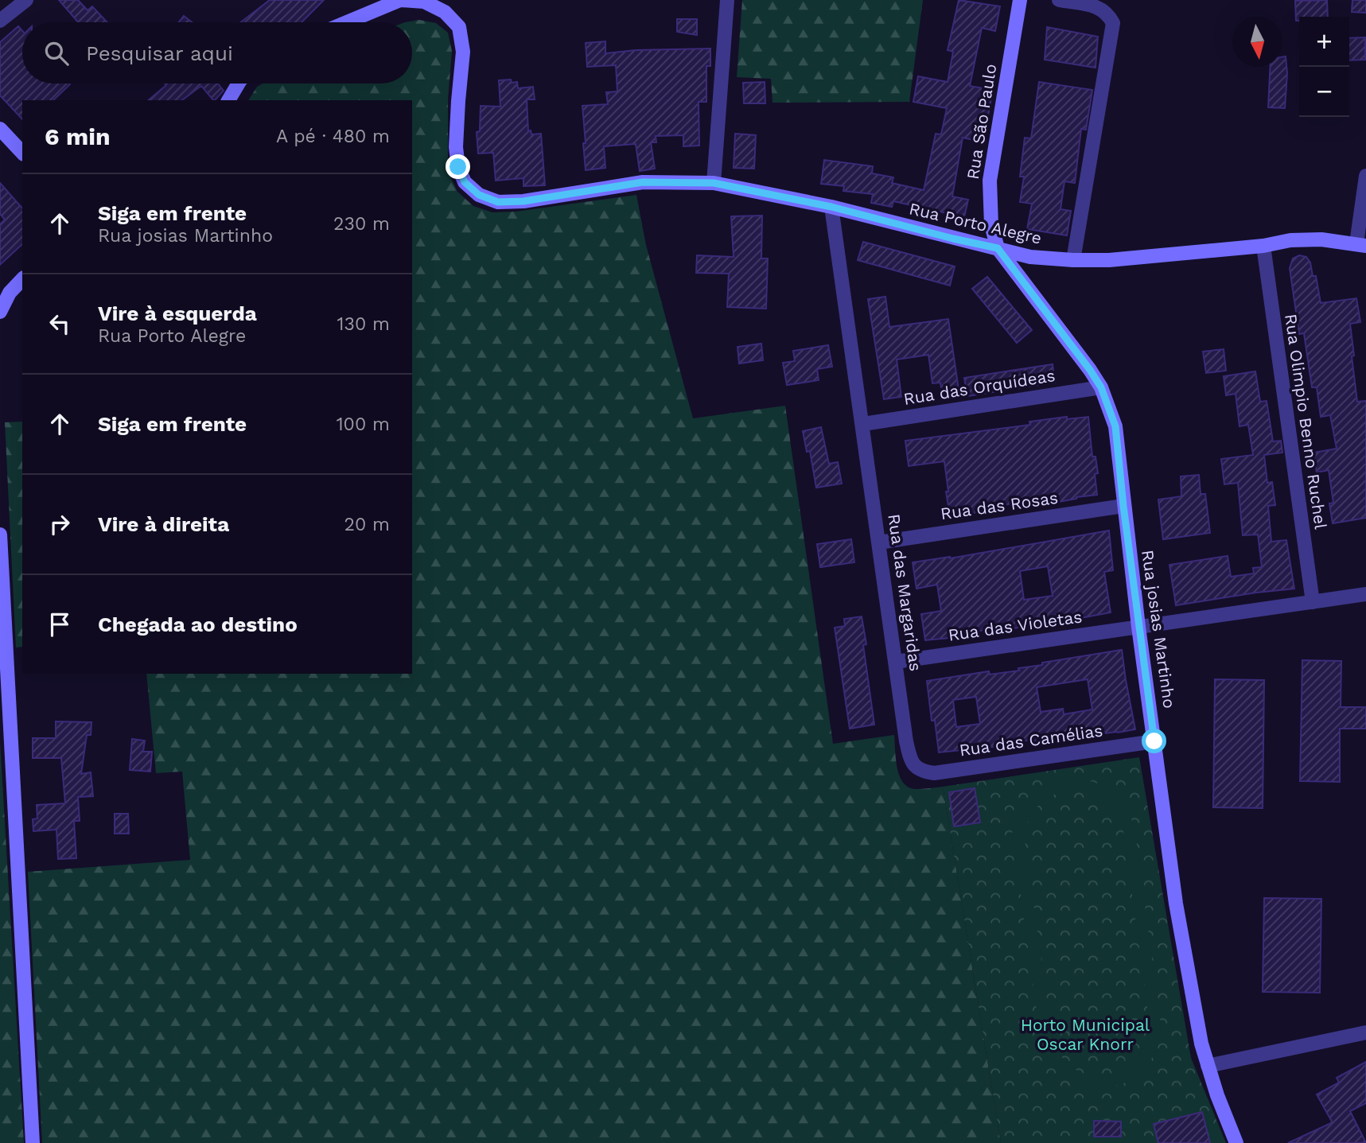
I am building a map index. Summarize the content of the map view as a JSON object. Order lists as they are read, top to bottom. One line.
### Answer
{"streets":{"street":["Rua São Paulo","Rua Porto Alegre","Rua das Orquídeas","Rua Olimpio Benno Ruchel","Rua das Rosas","Rua das Margaridas","Rua das Violetas","Rua josias Martinho","Rua das Camélias"]},"crossings":[["Rua São Paulo","Rua Porto Alegre"],["Rua São Paulo","Rua josias Martinho"],["Rua Porto Alegre","Rua Olimpio Benno Ruchel"],["Rua Porto Alegre","Rua das Margaridas"],["Rua Porto Alegre","Rua josias Martinho"],["Rua das Orquídeas","Rua das Margaridas"],["Rua das Orquídeas","Rua josias Martinho"],["Rua Olimpio Benno Ruchel","Rua das Violetas"],["Rua das Rosas","Rua das Margaridas"],["Rua das Rosas","Rua josias Martinho"],["Rua das Margaridas","Rua das Violetas"],["Rua das Margaridas","Rua das Camélias"],["Rua das Violetas","Rua josias Martinho"],["Rua josias Martinho","Rua das Camélias"]],"parks":["Horto Municipal Oscar Knorr"],"north":"bottom","page":{"map_buttons":["+","−"],"search":"Pesquisar aqui","heading":["6 min","A pé · 480 m"],"list":[["Siga em frente","Rua josias Martinho","230 m"],["Vire à esquerda","Rua Porto Alegre","130 m"],["Siga em frente","100 m"],["Vire à direita","20 m"],"Chegada ao destino"]}}
